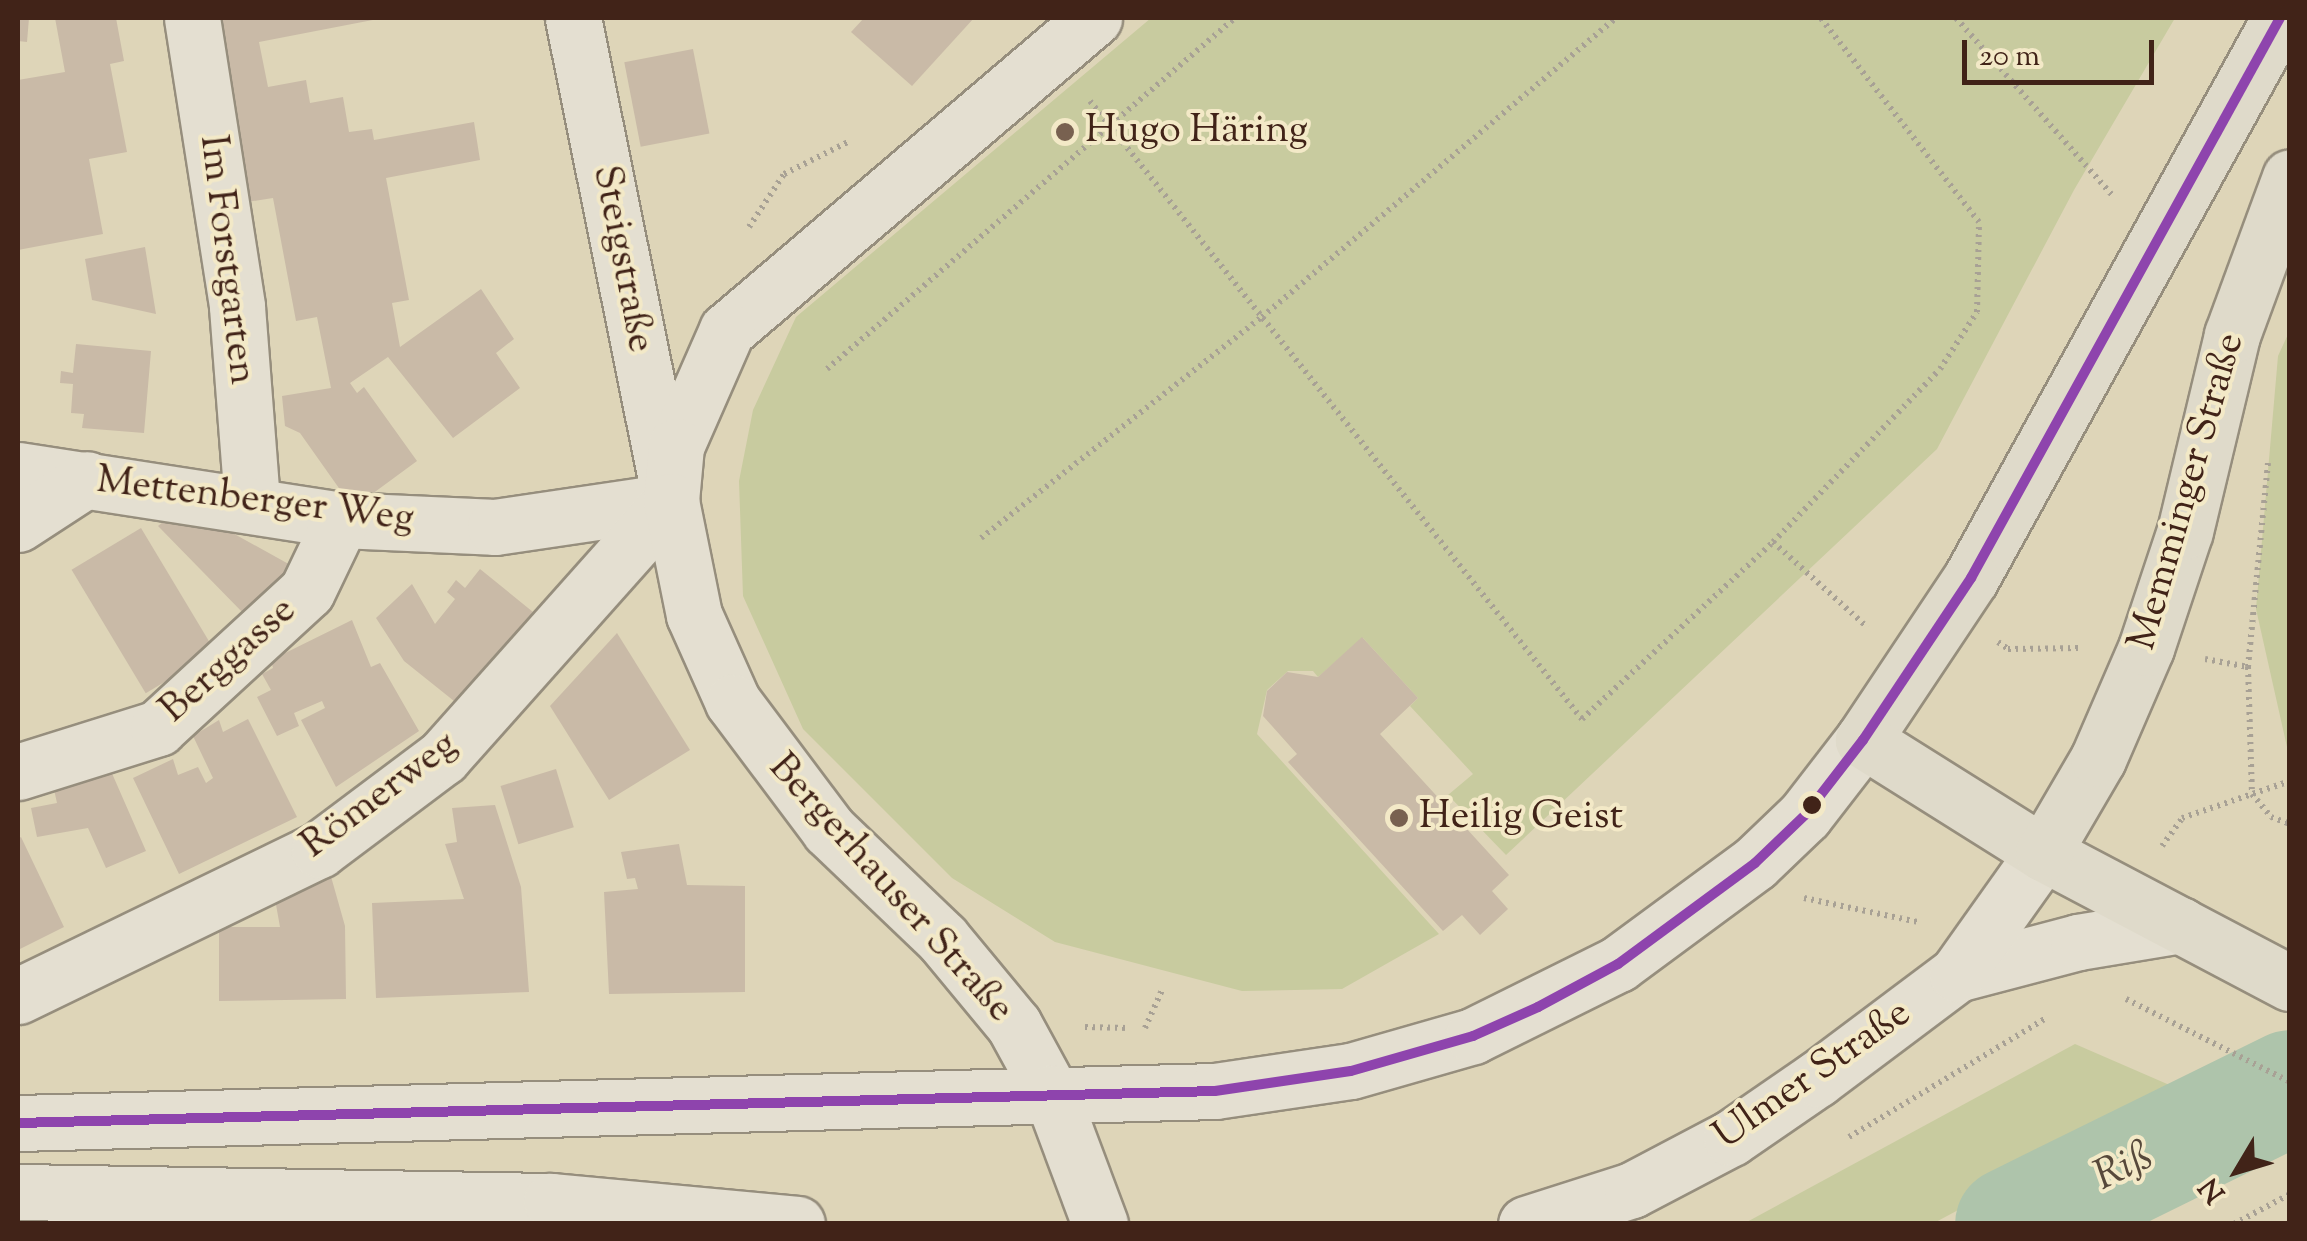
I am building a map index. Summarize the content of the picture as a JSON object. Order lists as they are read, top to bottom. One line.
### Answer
{"streets":{"main road":["Steigstraße","Im Forstgarten","Memminger Straße","Mettenberger Weg","Berggasse","Römerweg","Bergerhauser Straße","Ulmer Straße"]},"crossings":[["Steigstraße","Mettenberger Weg"],["Steigstraße","Römerweg"],["Steigstraße","Bergerhauser Straße"],["Im Forstgarten","Mettenberger Weg"],["Memminger Straße","Ulmer Straße"],["Mettenberger Weg","Berggasse"],["Mettenberger Weg","Römerweg"],["Mettenberger Weg","Bergerhauser Straße"],["Römerweg","Bergerhauser Straße"]],"water":["Riß"],"places":["Hugo Häring","Heilig Geist"],"scale_bar":"20 m","north":"bottom left"}
